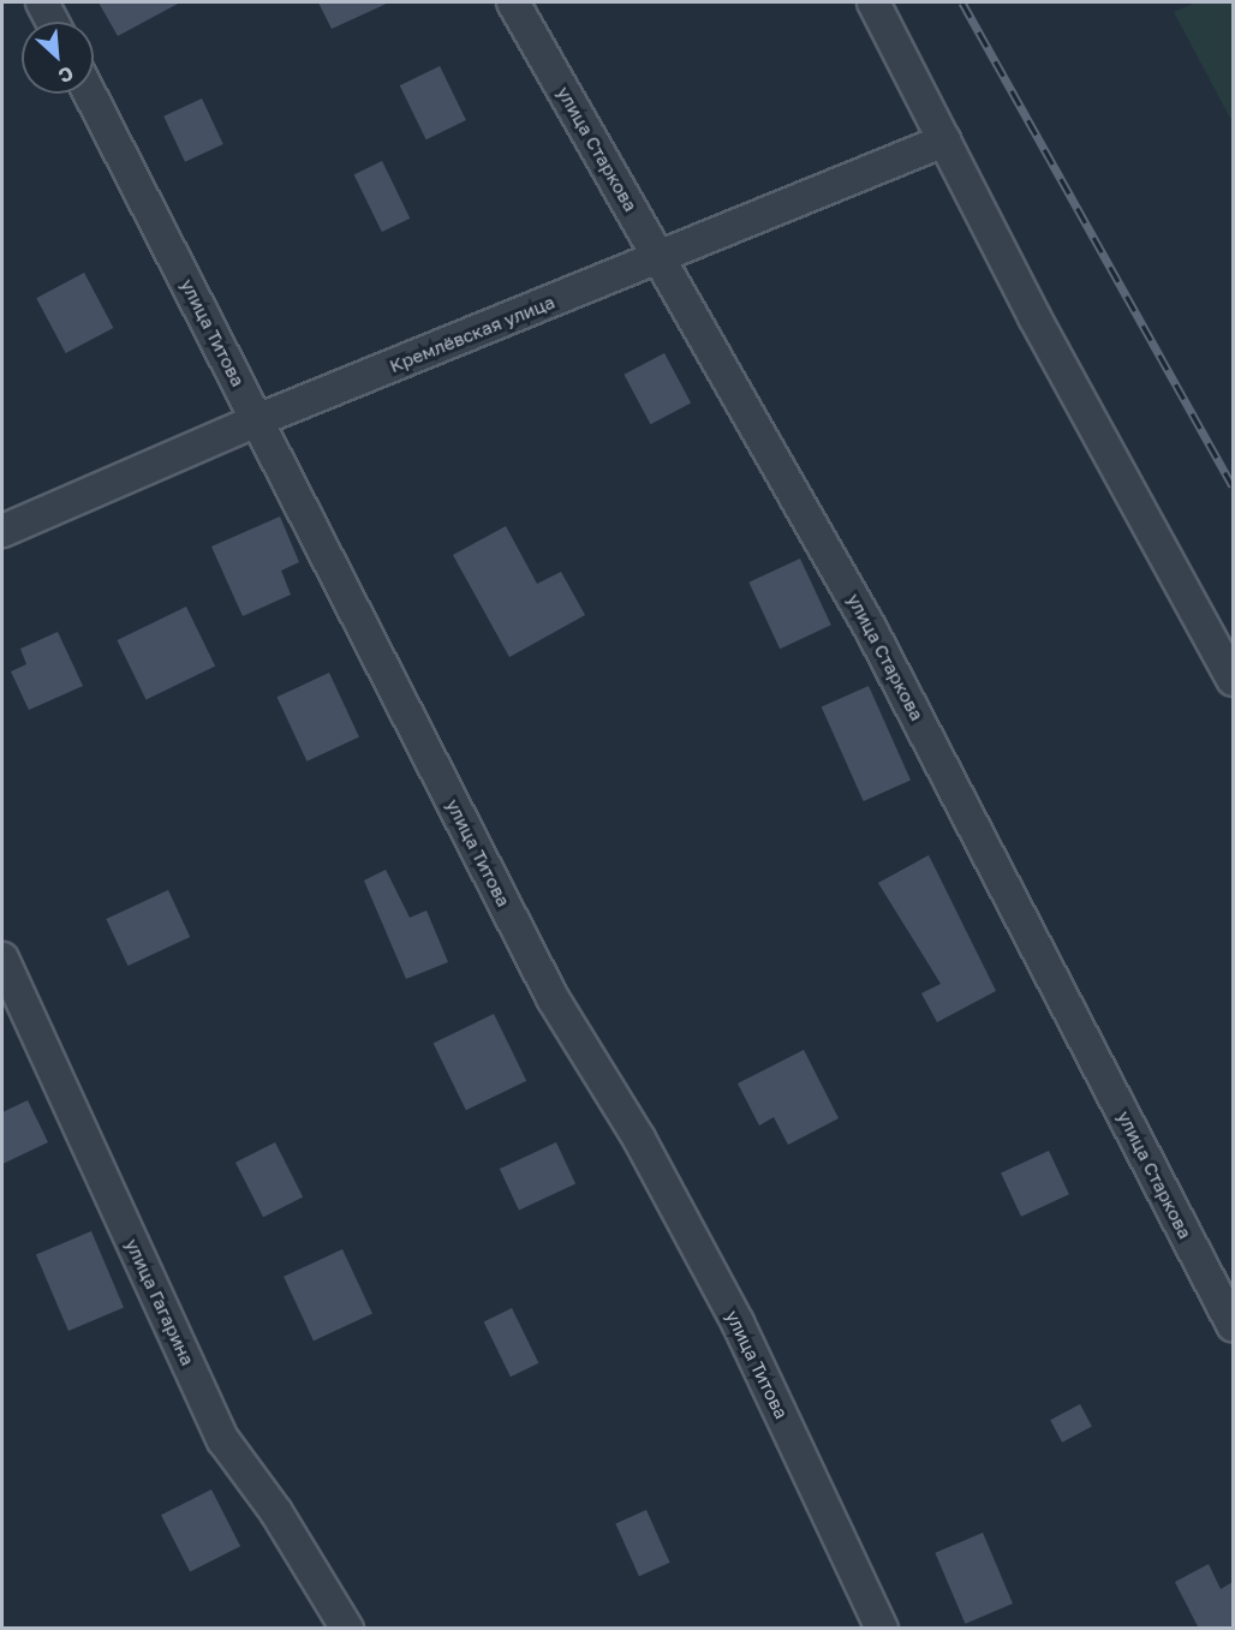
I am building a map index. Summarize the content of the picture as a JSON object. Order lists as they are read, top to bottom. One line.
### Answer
{"streets":{"street":["улица Старкова","улица Титова","Кремлёвская улица","улица Гагарина"]},"crossings":[["улица Старкова","Кремлёвская улица"],["улица Титова","Кремлёвская улица"]],"north":"bottom right"}
